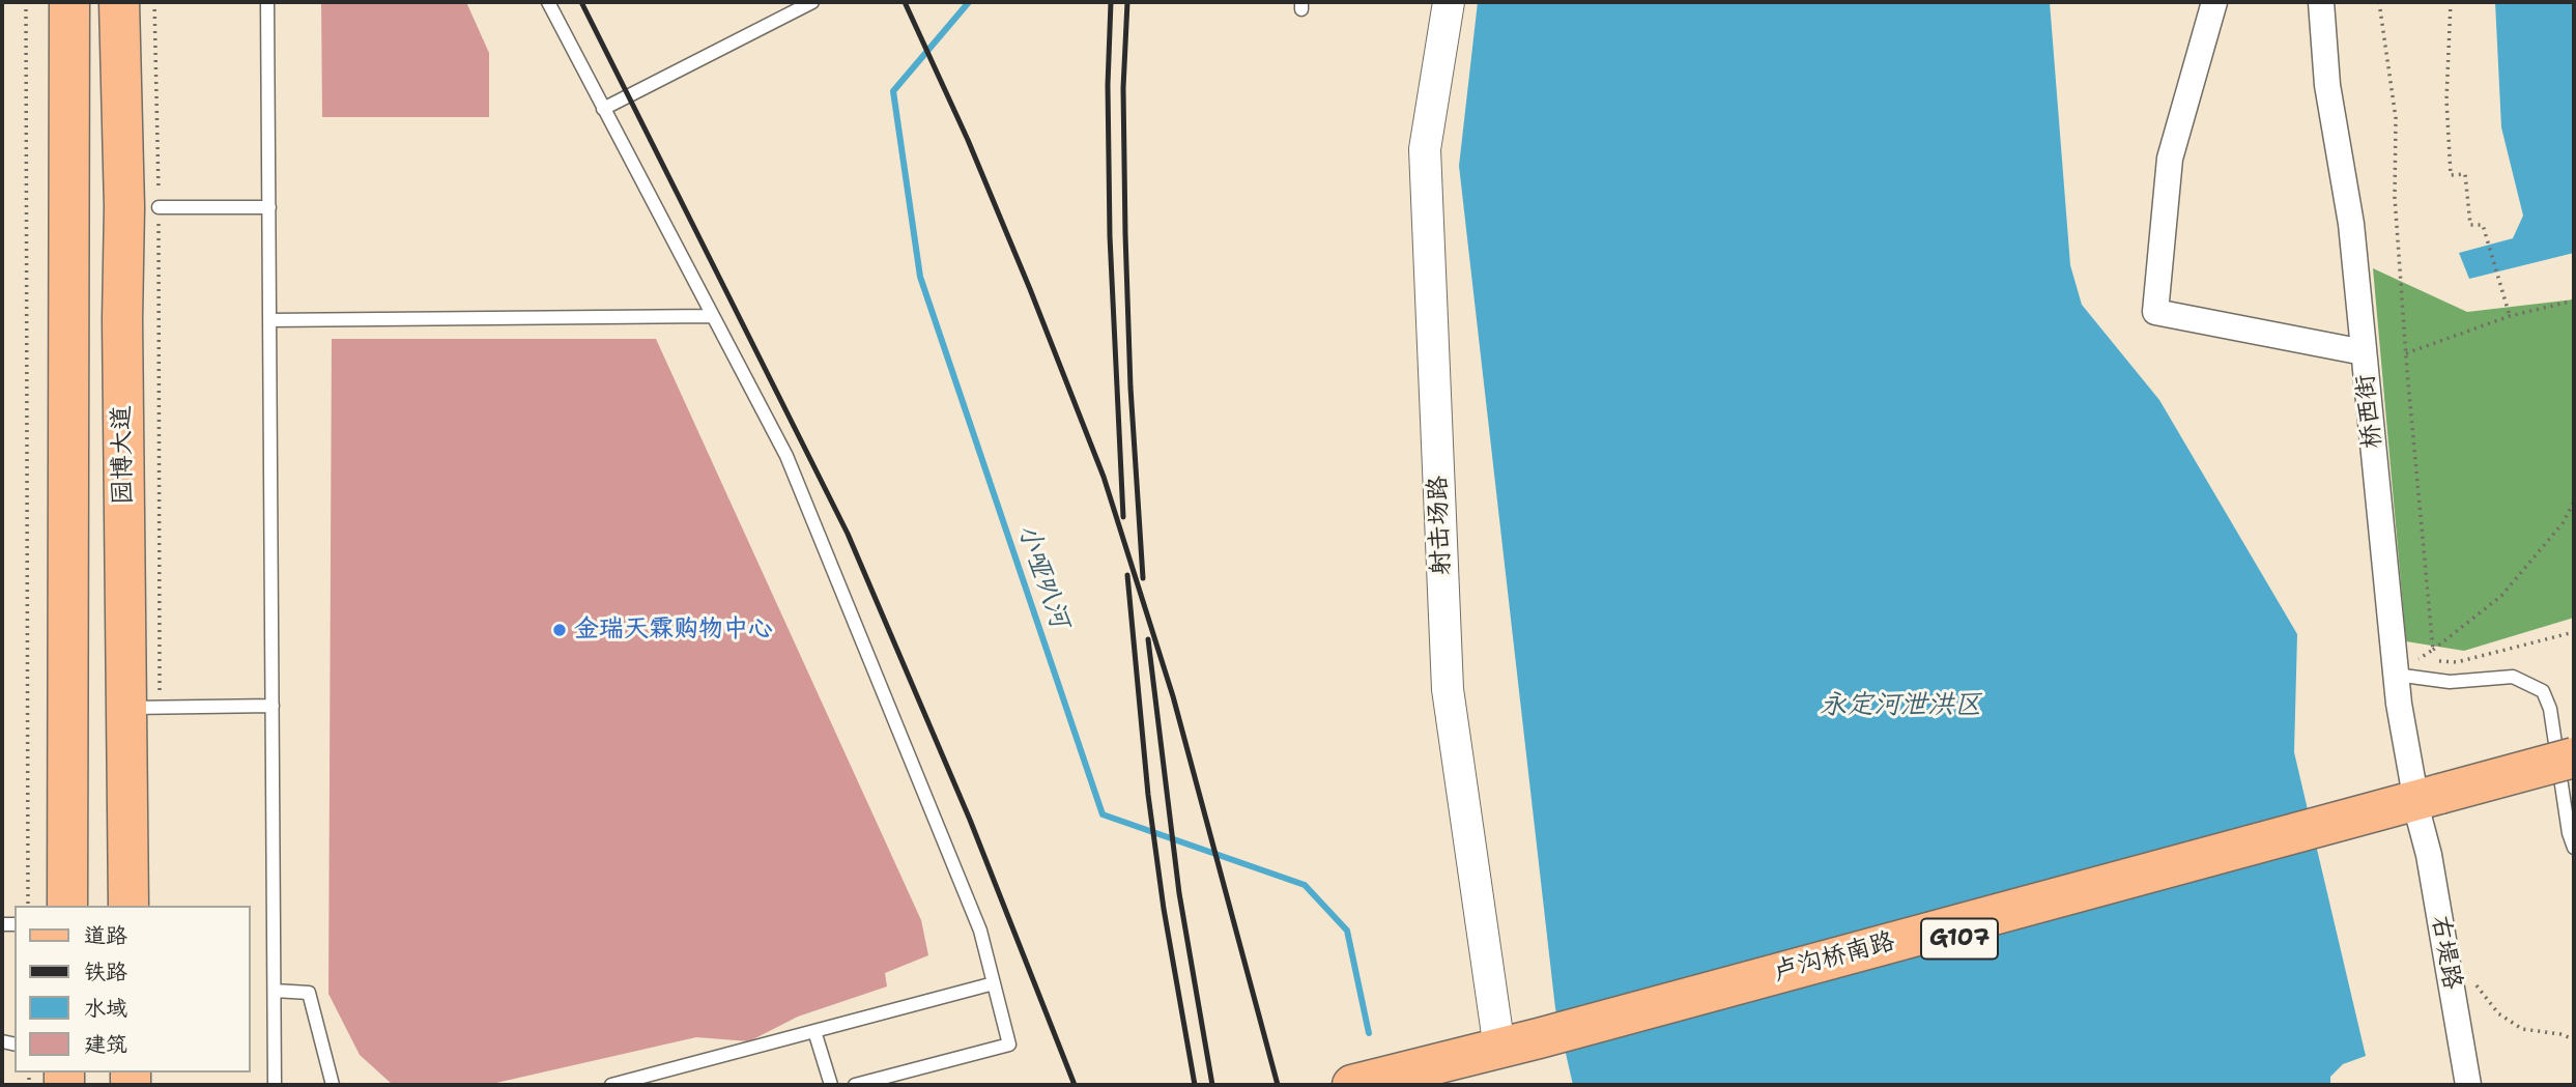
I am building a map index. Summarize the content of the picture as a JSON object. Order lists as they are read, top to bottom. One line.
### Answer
{"streets":{"main road":["园博大道","G107","卢沟桥南路"],"street":["桥西街","射击场路","右堤路"]},"crossings":[["桥西街","G107"],["桥西街","右堤路"],["桥西街","卢沟桥南路"],["射击场路","卢沟桥南路"],["G107","右堤路"],["G107","卢沟桥南路"],["右堤路","卢沟桥南路"]],"water":["小哑叭河","永定河泄洪区"],"places":["金瑞天霖购物中心"],"legend":["道路","铁路","水域","建筑"]}
